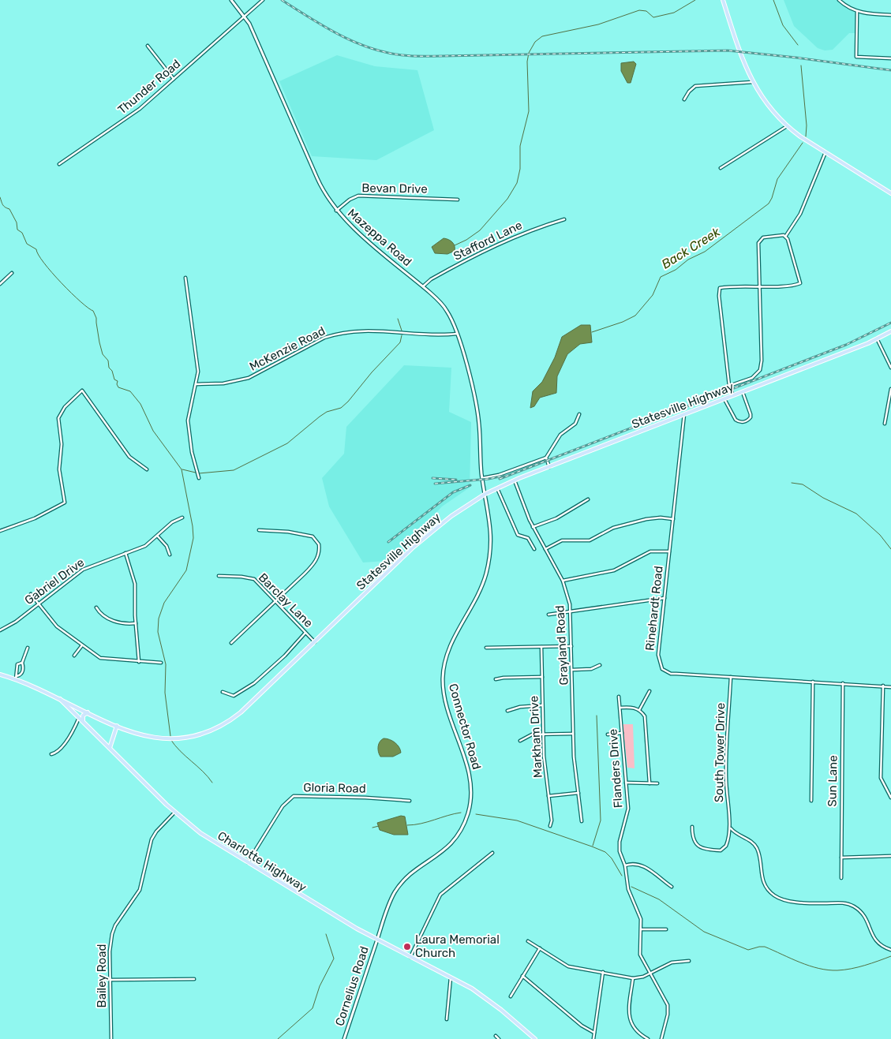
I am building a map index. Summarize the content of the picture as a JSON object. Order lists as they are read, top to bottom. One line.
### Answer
{"streets":{"main road":["Statesville Highway","Charlotte Highway"],"street":["Thunder Road","Bevan Drive","Mazeppa Road","Stafford Lane","McKenzie Road","Gabriel Drive","Barclay Lane","Rinehardt Road","Grayland Road","Connector Road","Markham Drive","South Tower Drive","Flanders Drive","Sun Lane","Gloria Road","Bailey Road","Cornelius Road"]},"crossings":[["Thunder Road","Mazeppa Road"],["Bevan Drive","Mazeppa Road"],["Mazeppa Road","Stafford Lane"],["Mazeppa Road","McKenzie Road"],["Mazeppa Road","Statesville Highway"],["Mazeppa Road","Connector Road"],["Statesville Highway","Barclay Lane"],["Statesville Highway","Rinehardt Road"],["Statesville Highway","Grayland Road"],["Statesville Highway","Connector Road"],["Statesville Highway","Charlotte Highway"],["Rinehardt Road","South Tower Drive"],["Rinehardt Road","Sun Lane"],["Connector Road","Charlotte Highway"],["Connector Road","Cornelius Road"],["Gloria Road","Charlotte Highway"],["Charlotte Highway","Bailey Road"],["Charlotte Highway","Cornelius Road"]],"water":["Back Creek"],"places":["Laura Memorial Church"]}
